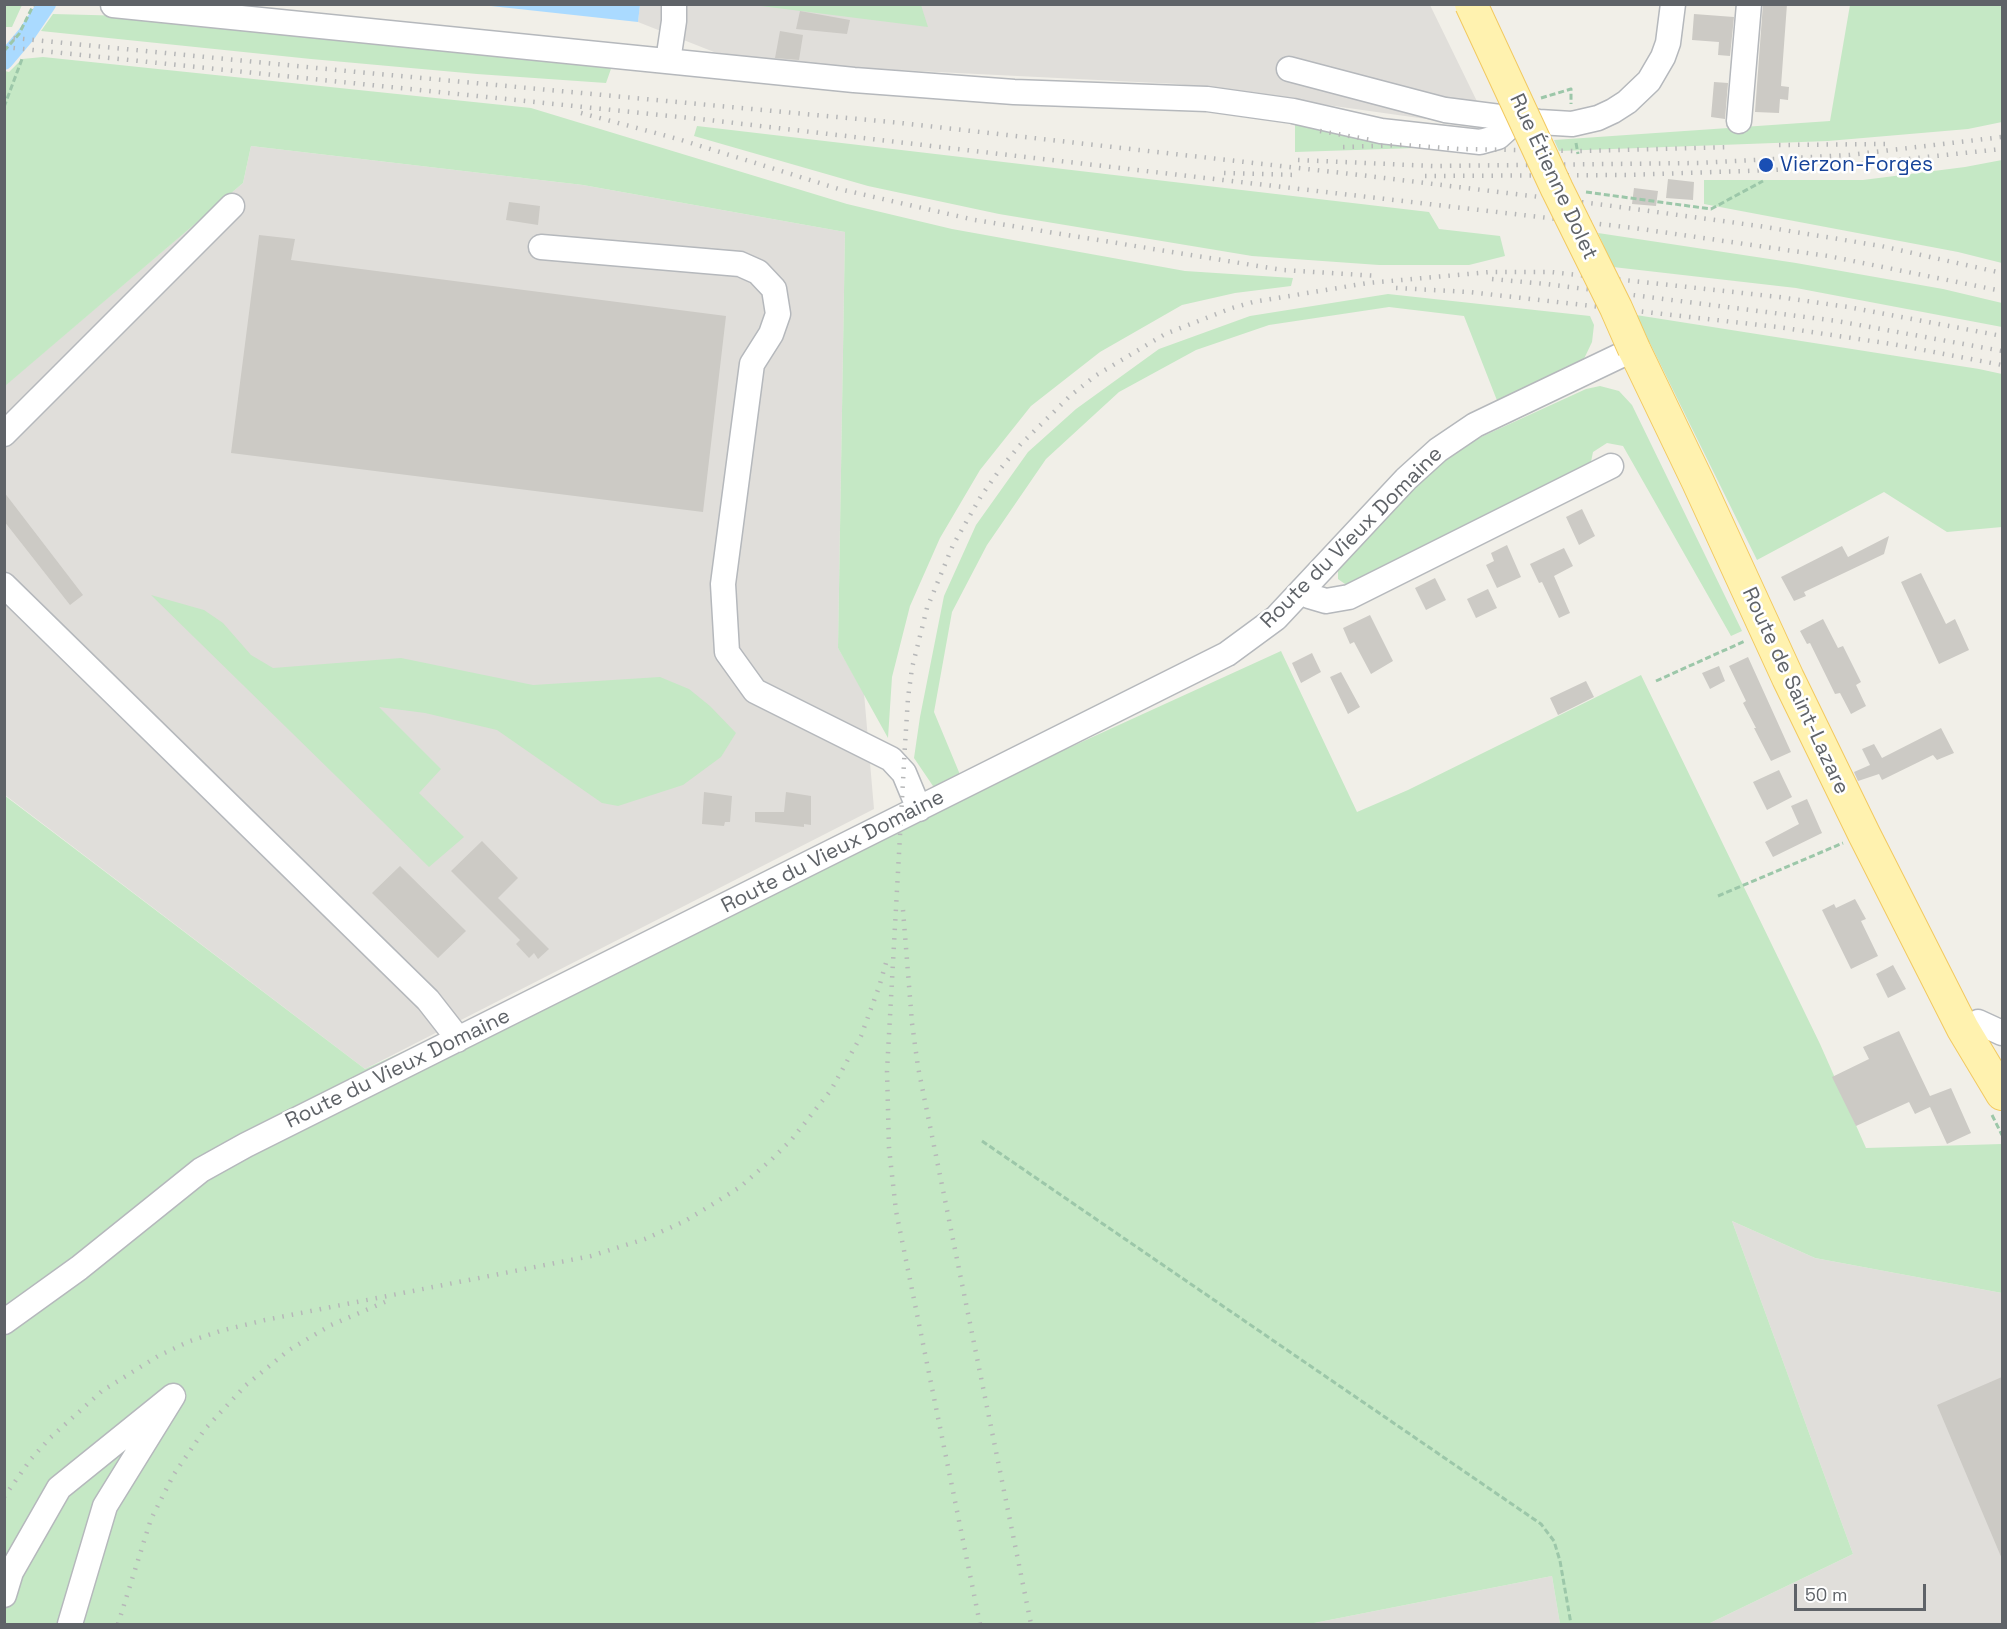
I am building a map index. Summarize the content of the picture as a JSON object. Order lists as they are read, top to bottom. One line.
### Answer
{"streets":{"main road":["Rue Étienne Dolet","Route de Saint-Lazare"],"street":["Route du Vieux Domaine"]},"crossings":[["Rue Étienne Dolet","Route du Vieux Domaine"],["Rue Étienne Dolet","Route de Saint-Lazare"],["Route du Vieux Domaine","Route de Saint-Lazare"]],"places":["Vierzon-Forges"],"scale_bar":"50 m"}
